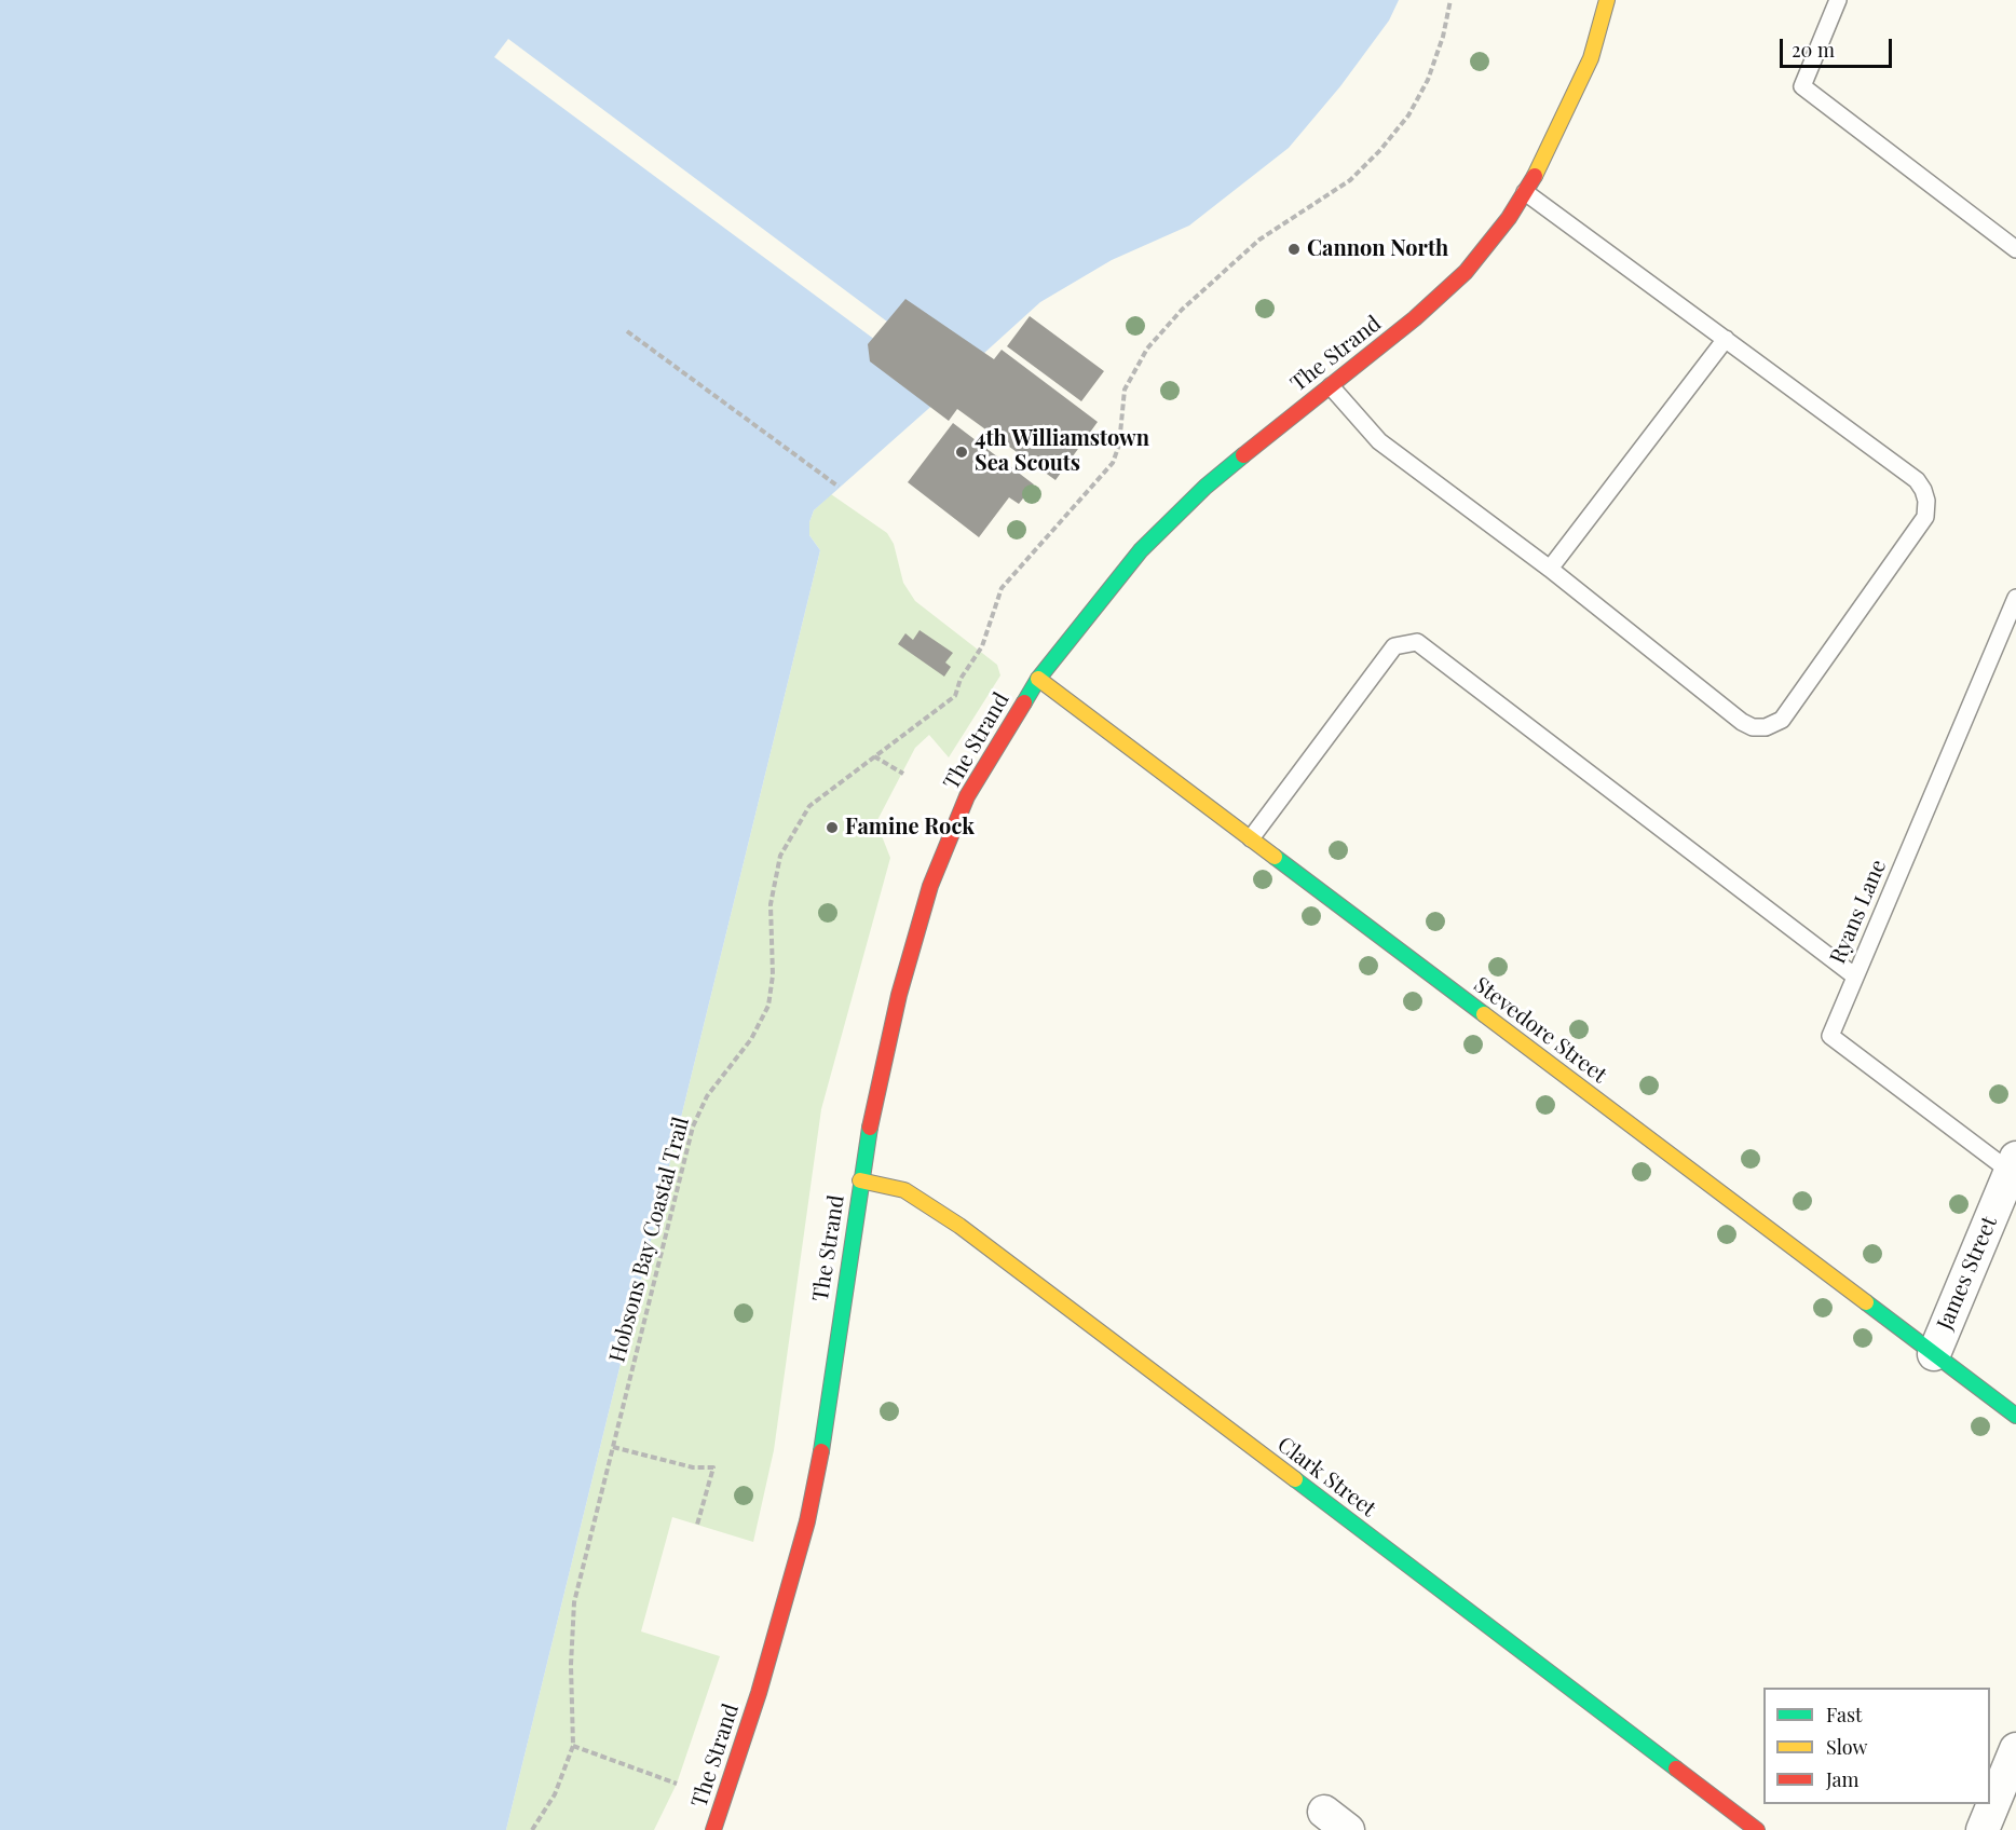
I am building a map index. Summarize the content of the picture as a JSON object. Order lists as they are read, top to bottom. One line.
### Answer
{"streets":{"street":["The Strand","Stevedore Street","James Street","Clark Street"],"lane":["Ryans Lane"],"path":["Hobsons Bay Coastal Trail"]},"crossings":[["The Strand","Stevedore Street"],["The Strand","Clark Street"],["Ryans Lane","James Street"],["Stevedore Street","James Street"]],"places":["Cannon North","4th Williamstown Sea Scouts","Famine Rock"],"legend":["Fast","Slow","Jam"],"scale_bar":"20 m"}
